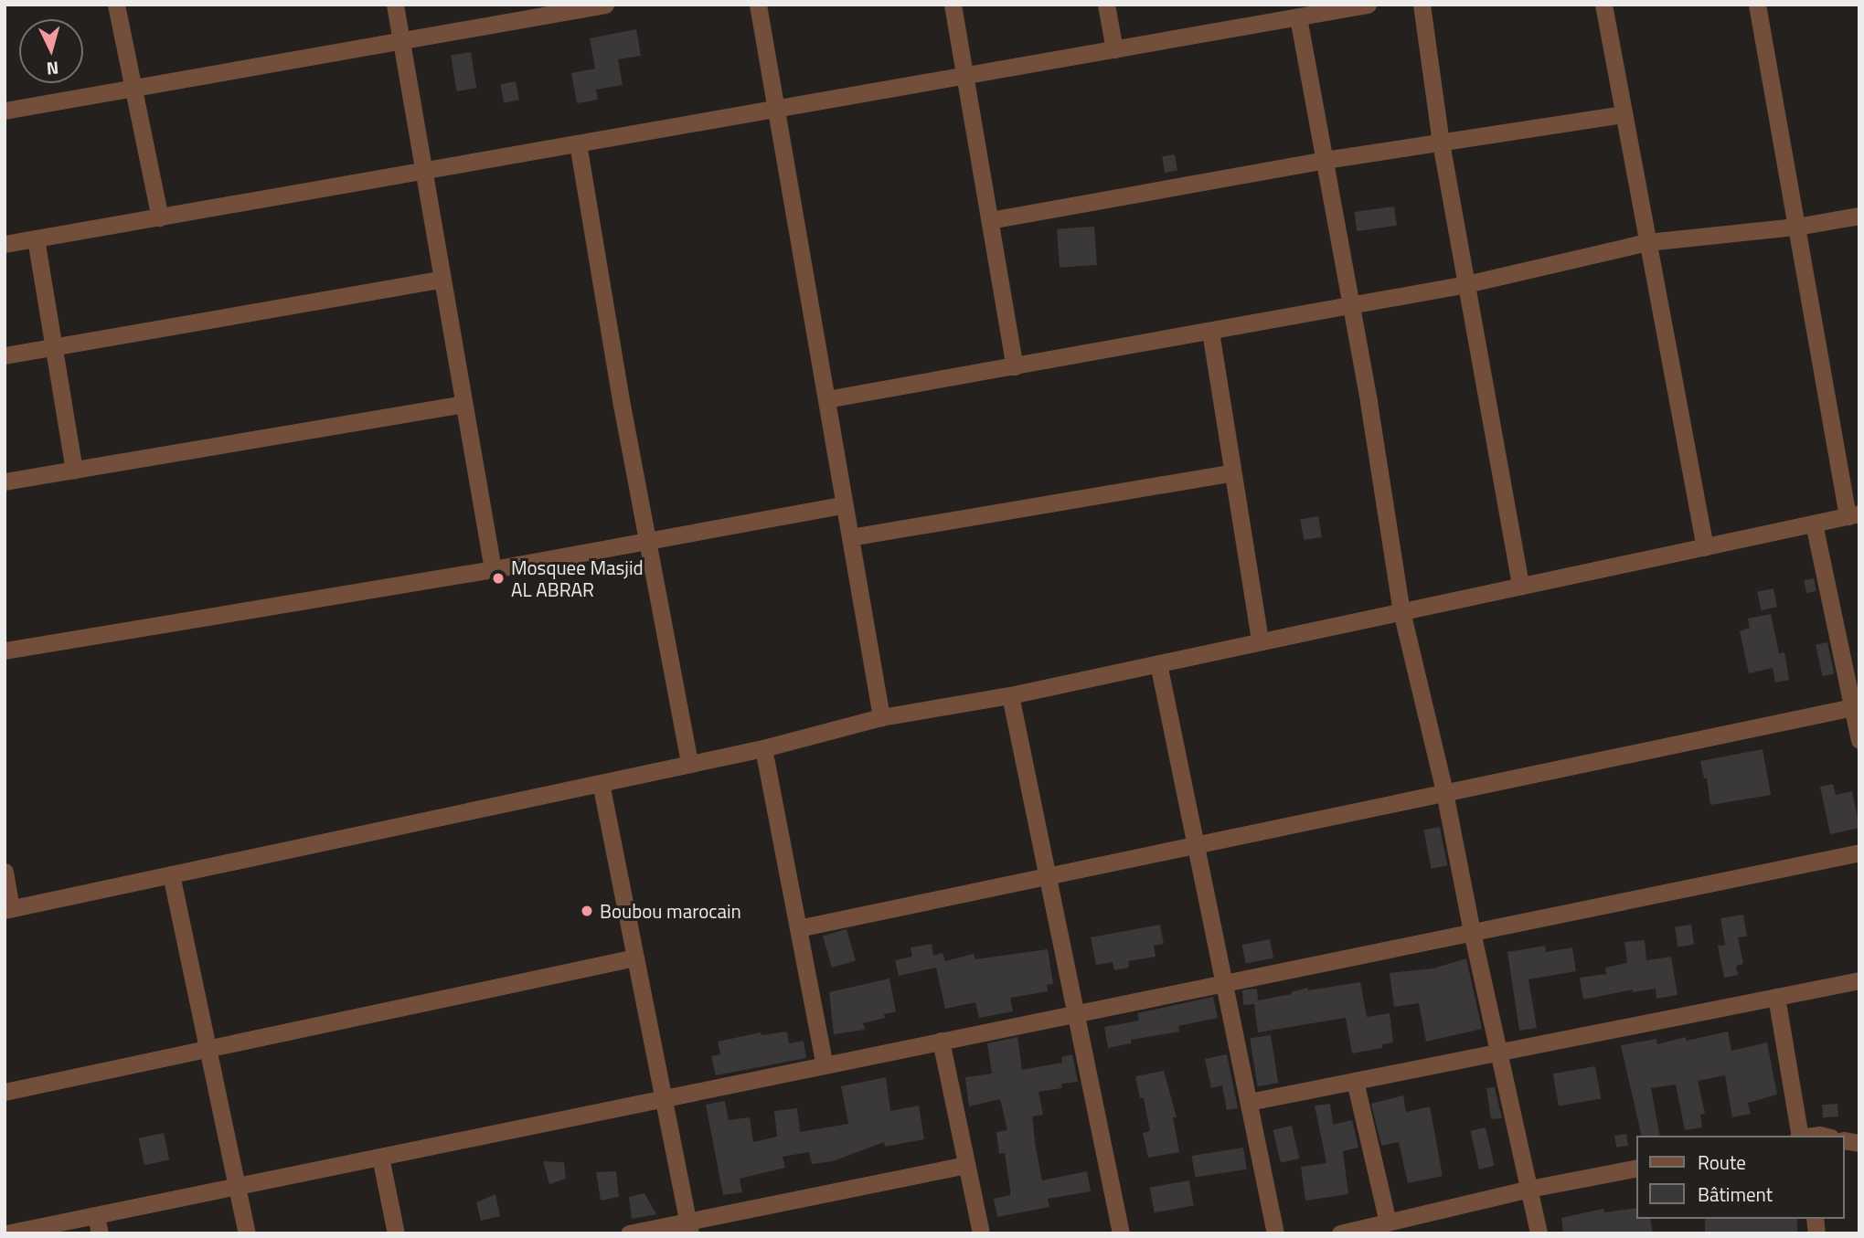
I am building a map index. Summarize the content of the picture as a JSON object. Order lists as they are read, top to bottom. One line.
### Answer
{"places":["Mosquee Masjid AL ABRAR","Boubou marocain"],"legend":["Route","Bâtiment"],"north":"bottom"}
